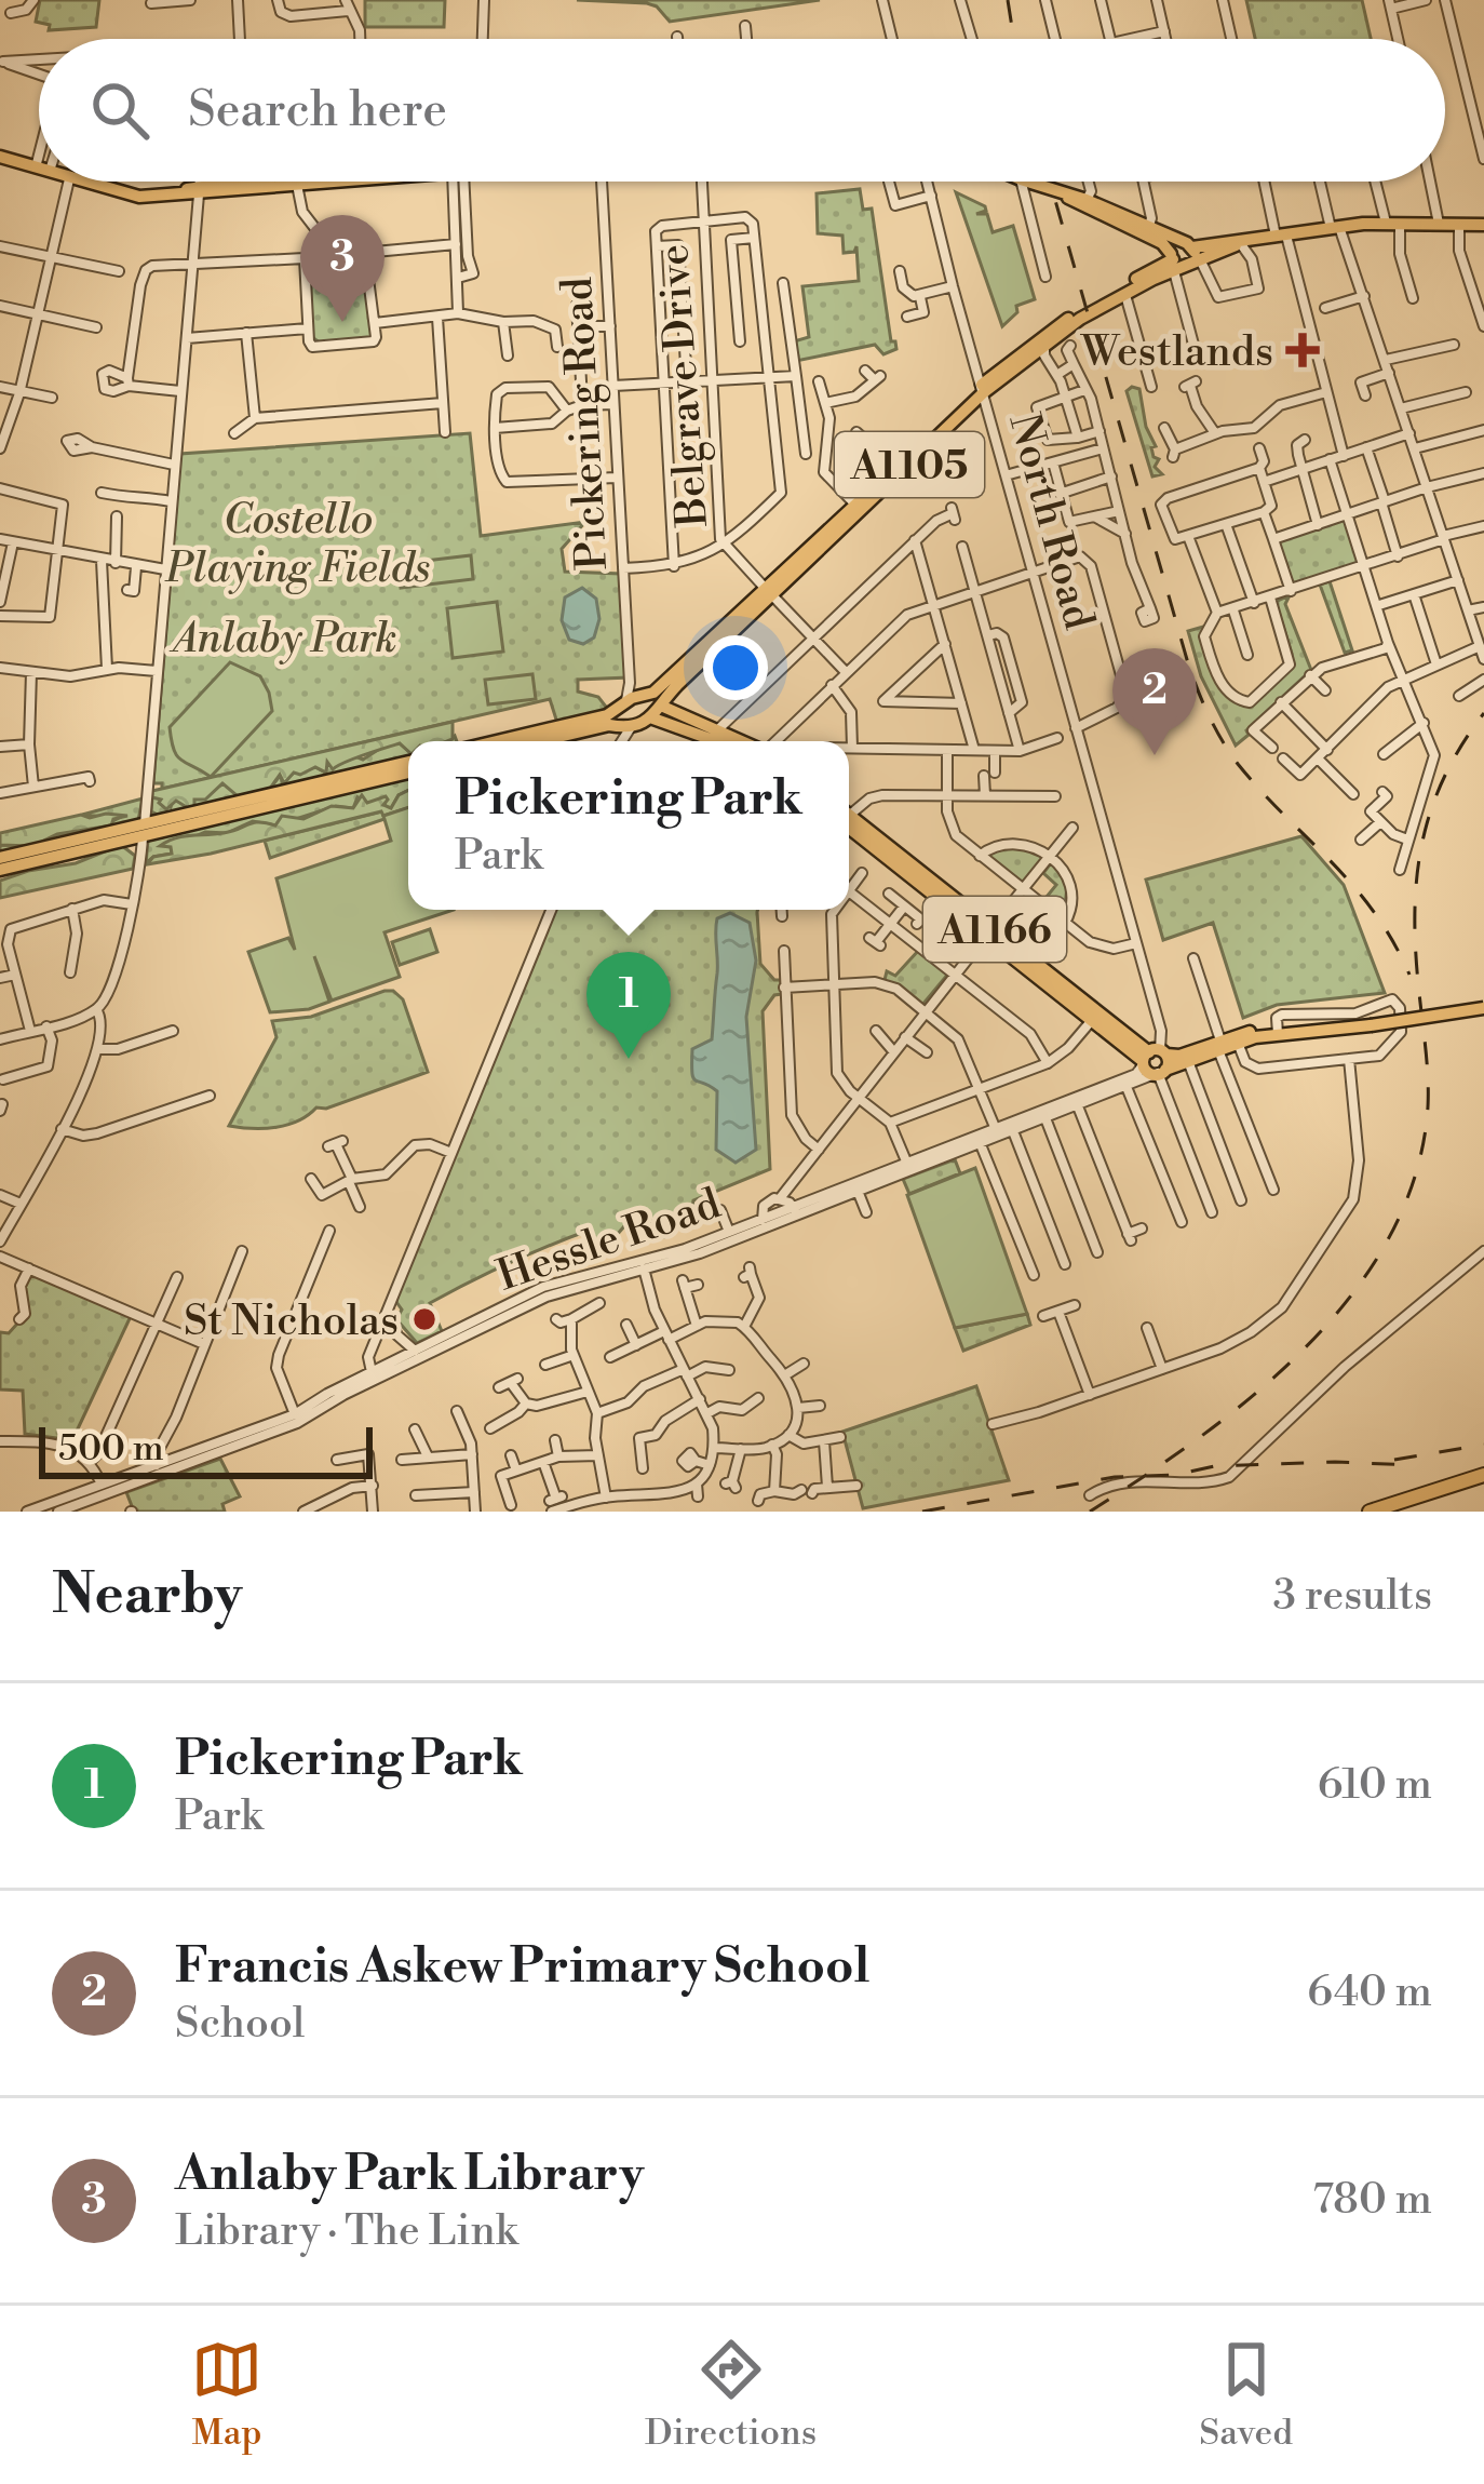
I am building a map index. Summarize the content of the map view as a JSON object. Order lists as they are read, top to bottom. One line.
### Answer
{"streets":{"main road":["A1105","A1166","Hessle Road"],"street":["Belgrave Drive","Pickering Road","North Road"]},"crossings":[["Belgrave Drive","A1105"],["Pickering Road","A1105"],["A1105","North Road"],["North Road","A1166"],["North Road","Hessle Road"],["A1166","Hessle Road"]],"parks":["Costello Playing Fields","Anlaby Park"],"places":{"health":["Westlands"],"other":["St Nicholas"]},"scale_bar":"500 m","page":{"search":"Search here","pins":["3","2","1"],"popup":["Pickering Park","Park"],"scale":"500 m","heading":["Nearby","3 results"],"list":[{"mark":"1","name":"Pickering Park","note":"Park","value":"610 m"},{"mark":"2","name":"Francis Askew Primary School","note":"School","value":"640 m"},{"mark":"3","name":"Anlaby Park Library","note":"Library · The Link","value":"780 m"}],"nav":["Map","Directions","Saved"]}}
